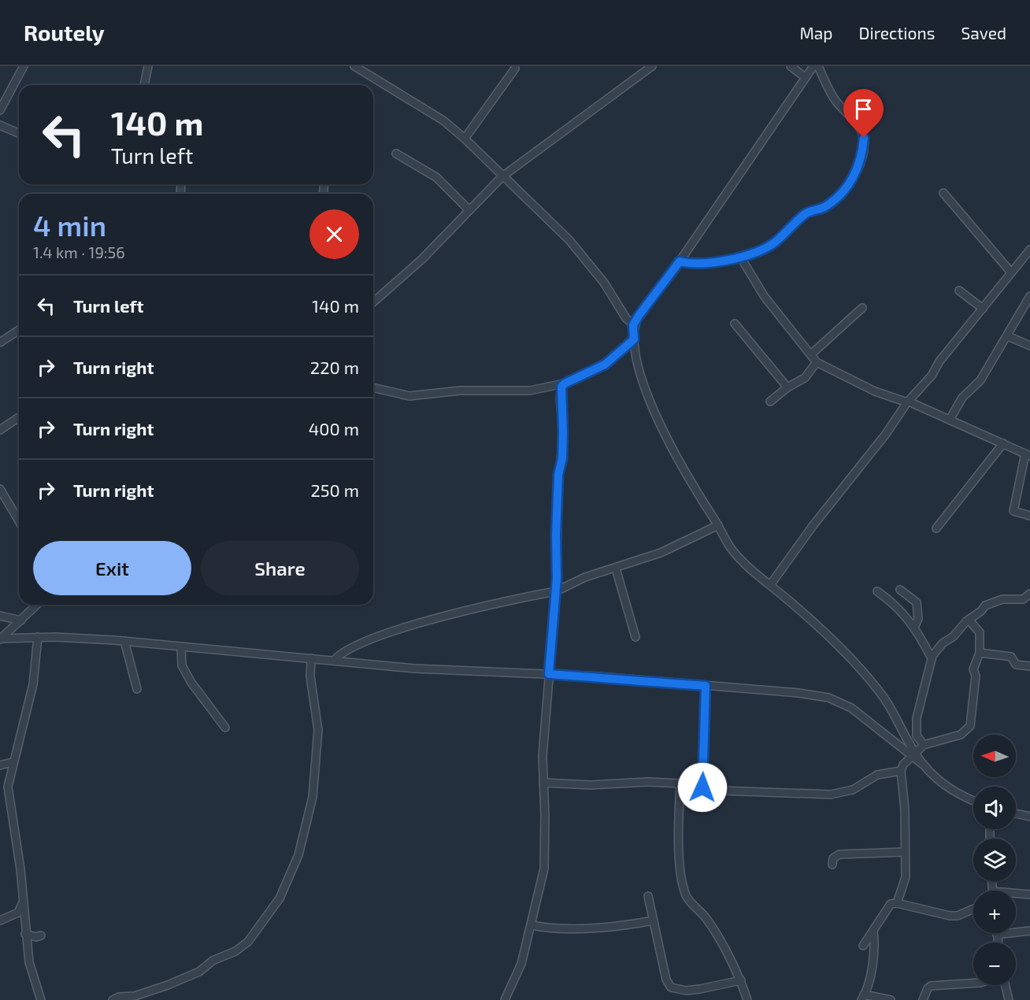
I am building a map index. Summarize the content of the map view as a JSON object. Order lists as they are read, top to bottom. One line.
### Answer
{"north":"left","page":{"header":"Routely","nav":["Map","Directions","Saved"],"turn":["140 m","Turn left"],"heading":["4 min","1.4 km · 19:56"],"list":[{"name":"Turn left","value":"140 m"},{"name":"Turn right","value":"220 m"},{"name":"Turn right","value":"400 m"},{"name":"Turn right","value":"250 m"}],"buttons":["Exit","Share"],"map_buttons":["+","−"]}}
